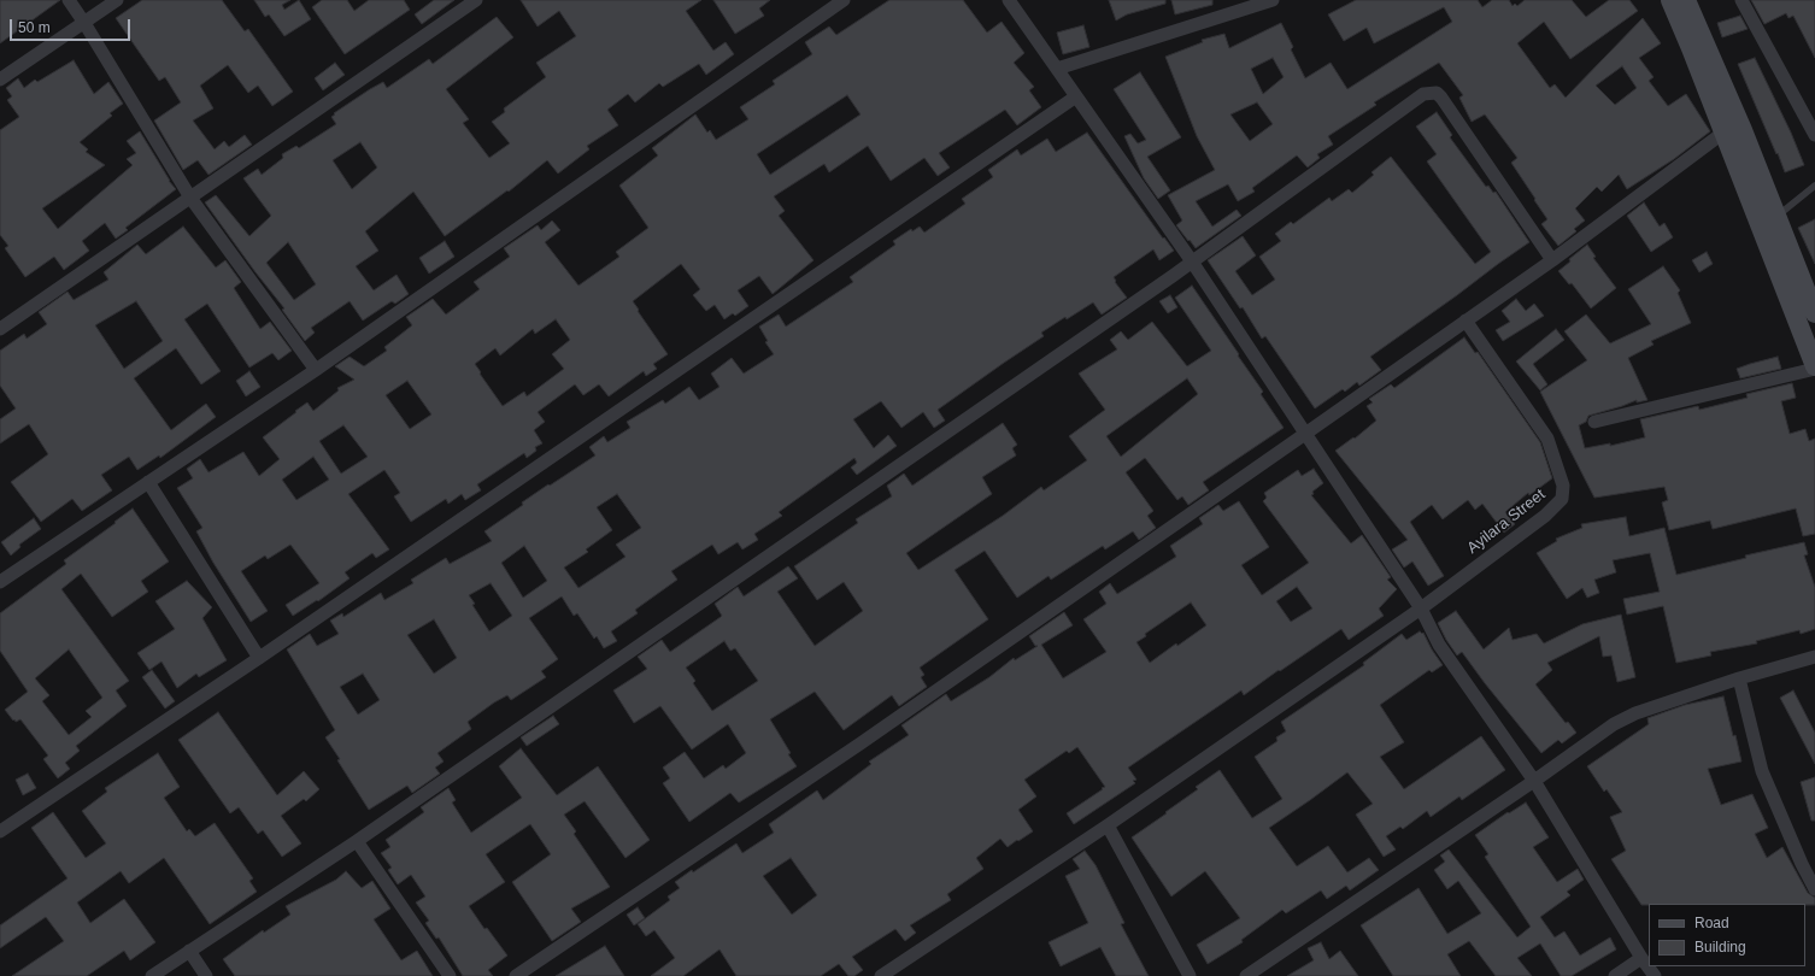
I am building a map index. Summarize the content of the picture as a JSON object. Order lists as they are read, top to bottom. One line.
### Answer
{"streets":{"street":["Ayilara Street"]},"legend":["Road","Building"],"scale_bar":"50 m"}
